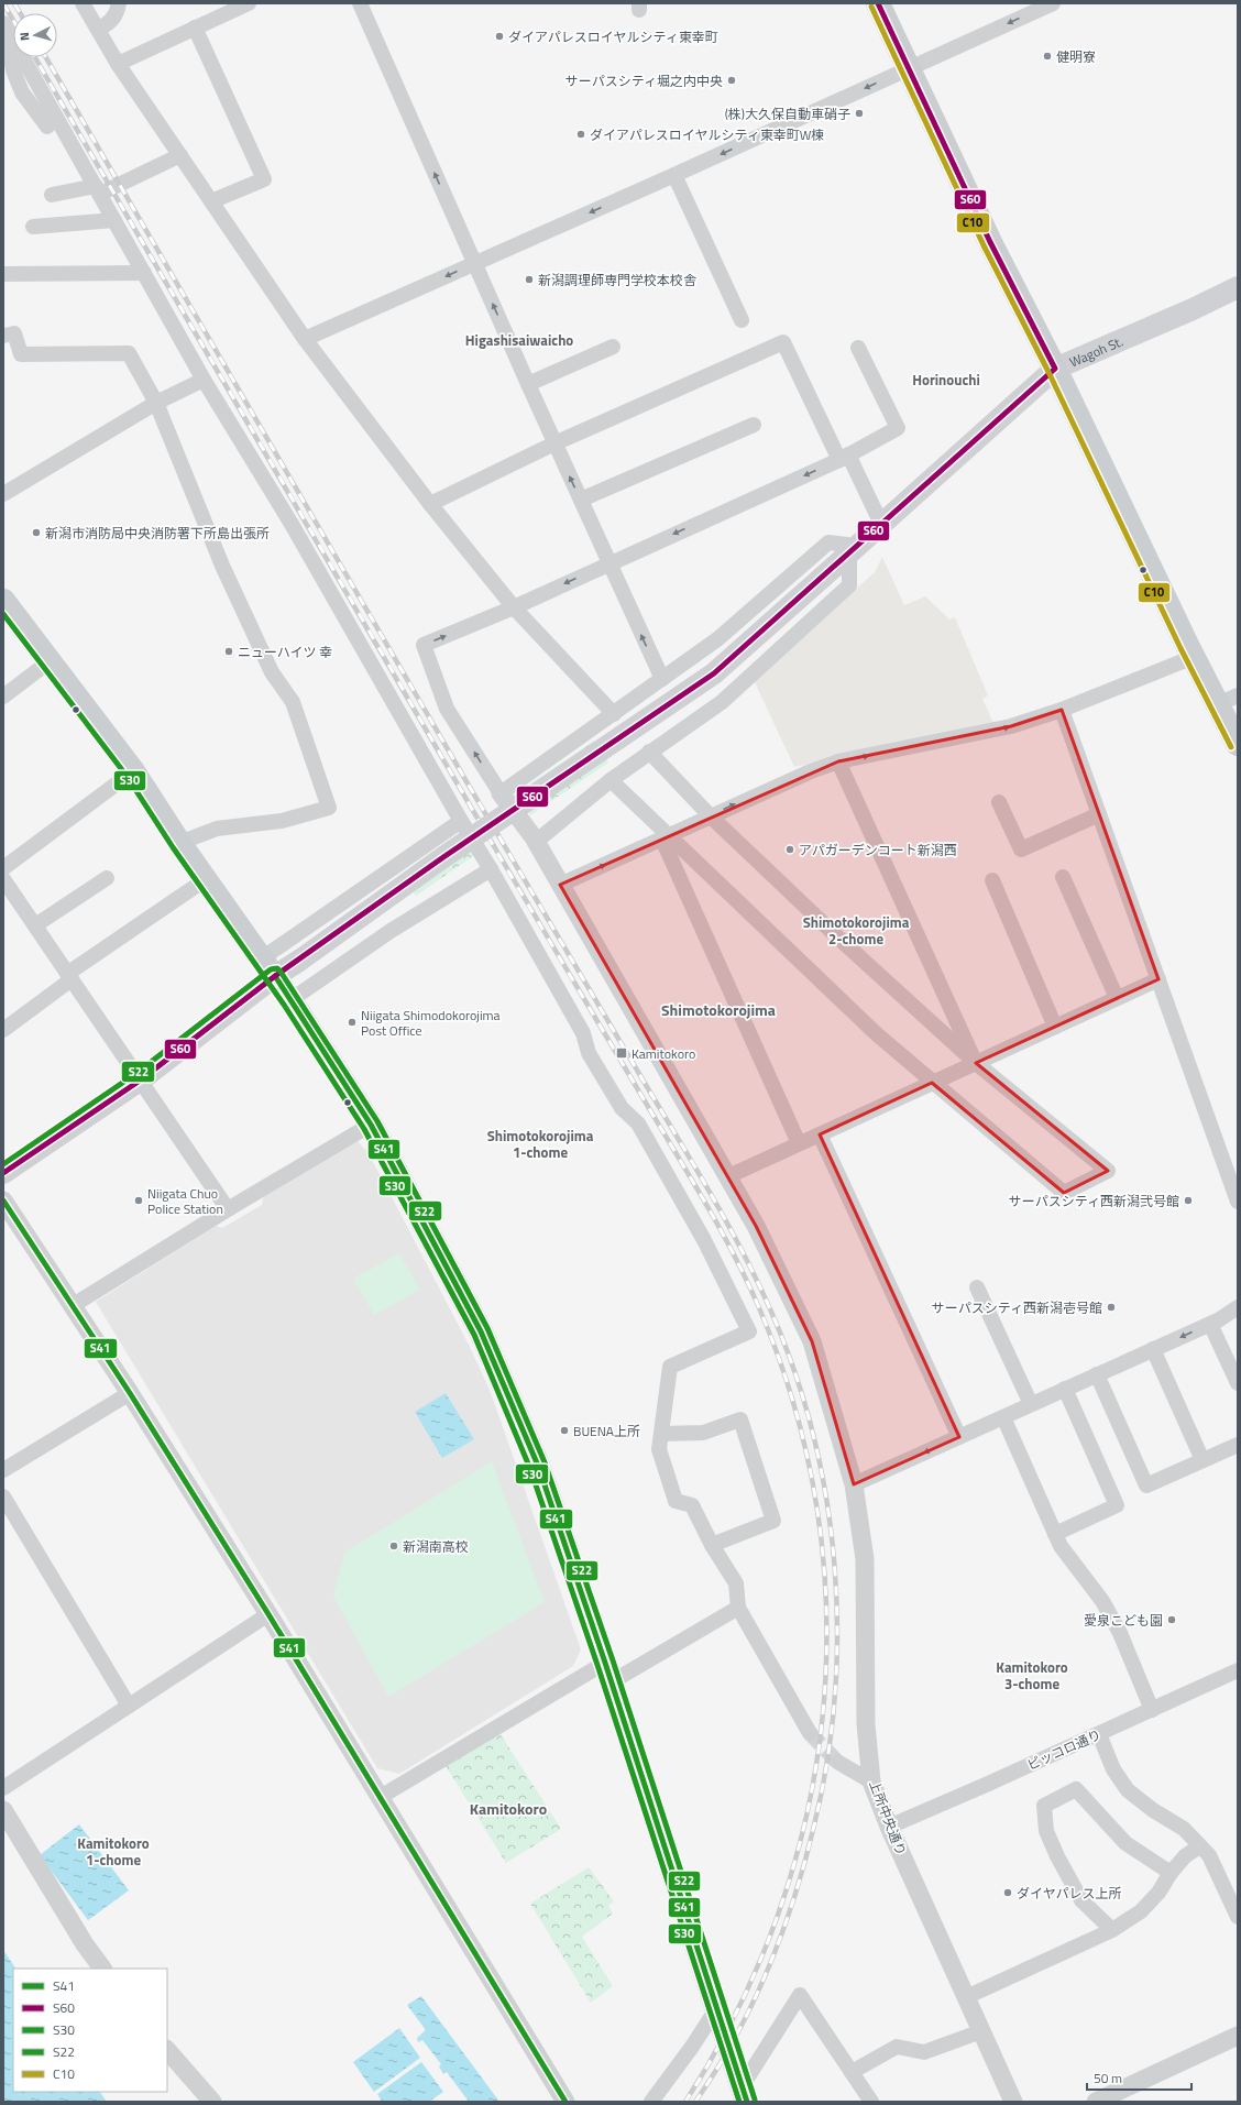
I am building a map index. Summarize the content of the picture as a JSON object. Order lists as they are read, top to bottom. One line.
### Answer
{"streets":{"main road":["Wagoh St."],"street":["ピッコロ通り","上所中央通り"]},"crossings":[["ピッコロ通り","上所中央通り"]],"districts":["Higashisaiwaicho","Horinouchi","Shimotokorojima 2-chome","Shimotokorojima","Shimotokorojima 1-chome","Kamitokoro 3-chome","Kamitokoro","Kamitokoro 1-chome"],"places":{"other":["ダイアパレスロイヤルシティ東幸町","健明寮","サーパスシティ堀之内中央","(株)大久保自動車硝子","ダイアパレスロイヤルシティ東幸町W棟","新潟調理師専門学校本校舎","新潟市消防局中央消防署下所島出張所","ニューハイツ 幸","アパガーデンコート新潟西","Niigata Shimodokorojima Post Office","Niigata Chuo Police Station","サーパスシティ西新潟弐号館","サーパスシティ西新潟壱号館","BUENA上所","新潟南高校","愛泉こども園","ダイヤパレス上所"],"transit":["Kamitokoro"]},"lines":["transit line S60","transit line C10","transit line S30","transit line S22","transit line S41"],"legend":["S41","S60","S30","S22","C10"],"scale_bar":"50 m","north":"left"}
